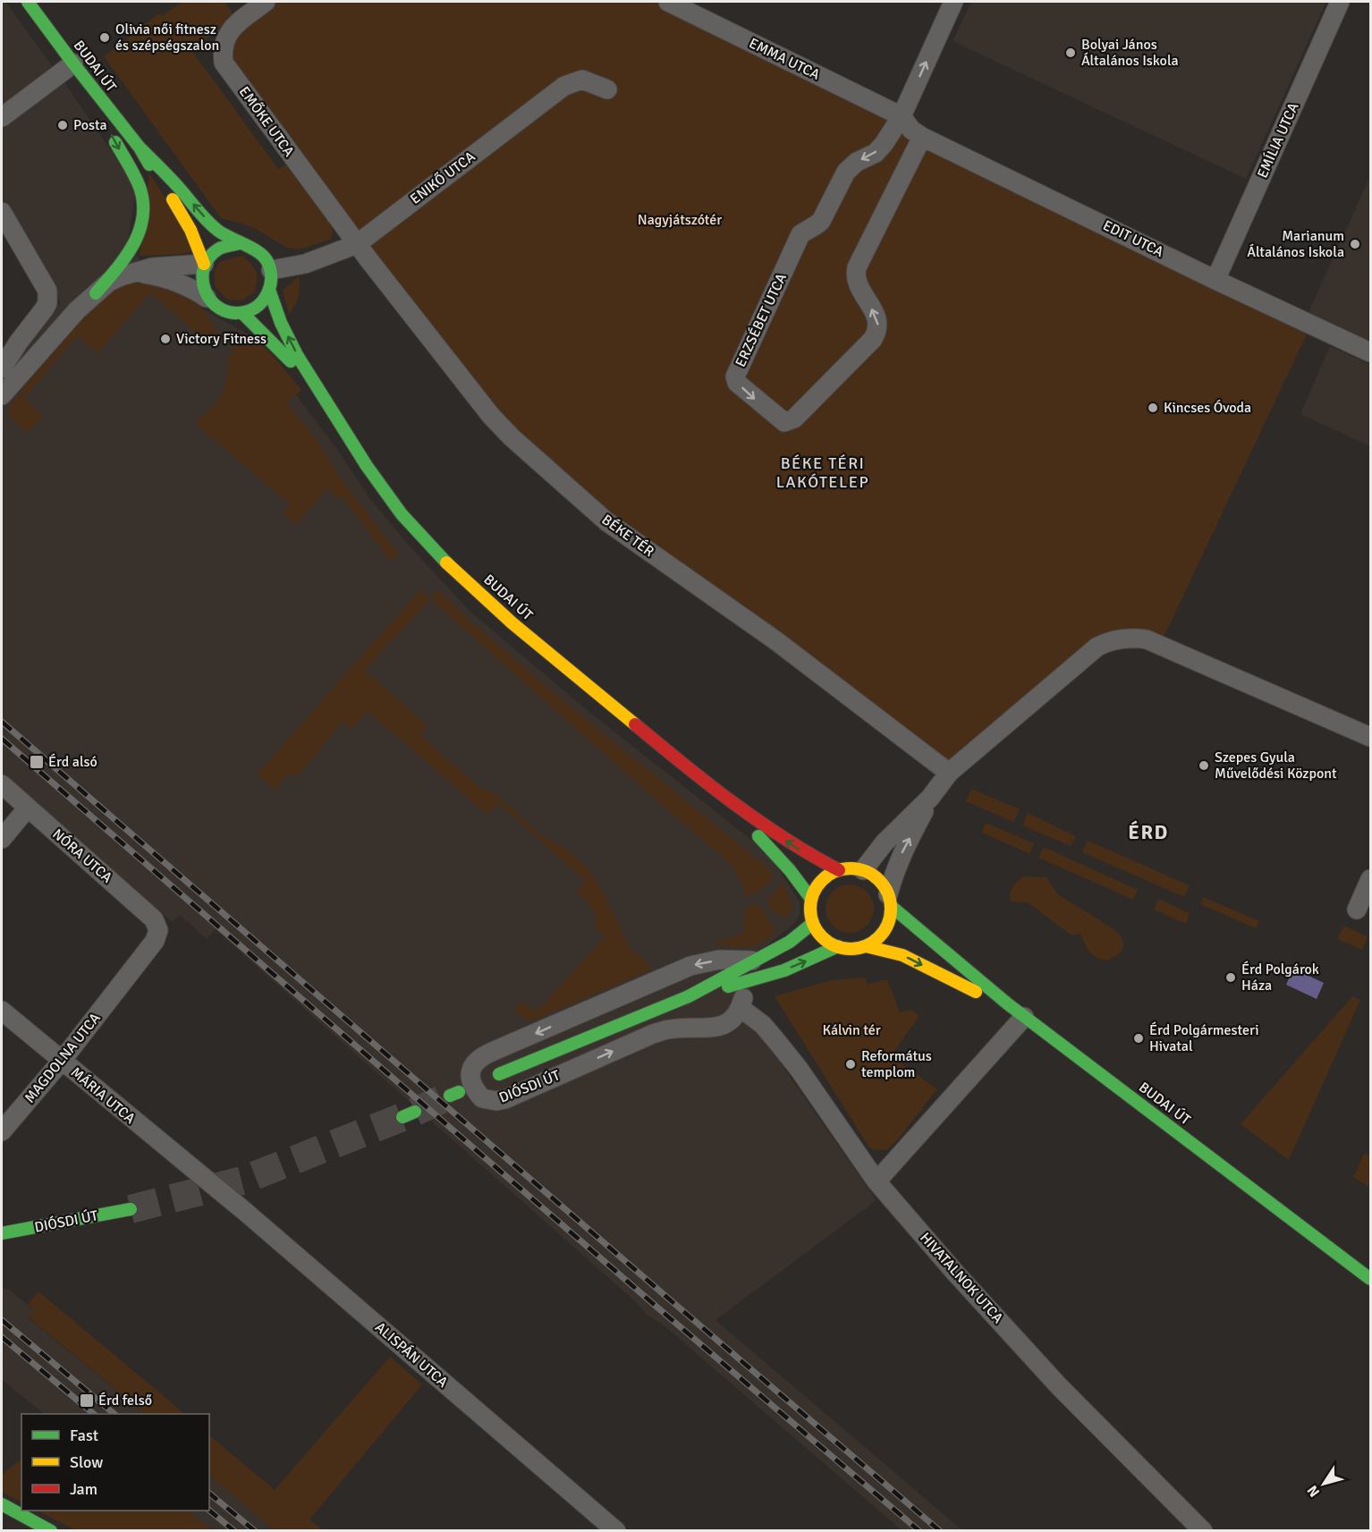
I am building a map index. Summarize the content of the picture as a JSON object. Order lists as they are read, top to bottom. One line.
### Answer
{"streets":{"main road":["BUDAI ÚT","DIÓSDI ÚT"],"street":["EMMA UTCA","EMŐKE UTCA","EMÍLIA UTCA","ENIKŐ UTCA","EDIT UTCA","ERZSÉBET UTCA","BÉKE TÉR","NÓRA UTCA","MAGDOLNA UTCA","MÁRIA UTCA","HIVATALNOK UTCA","ALISPÁN UTCA"]},"crossings":[["EMMA UTCA","EDIT UTCA"],["EMMA UTCA","ERZSÉBET UTCA"],["BUDAI ÚT","ENIKŐ UTCA"],["BUDAI ÚT","DIÓSDI ÚT"],["EMŐKE UTCA","ENIKŐ UTCA"],["EMŐKE UTCA","BÉKE TÉR"],["EMÍLIA UTCA","EDIT UTCA"],["ENIKŐ UTCA","BÉKE TÉR"],["EDIT UTCA","ERZSÉBET UTCA"],["NÓRA UTCA","MAGDOLNA UTCA"],["MAGDOLNA UTCA","MÁRIA UTCA"],["DIÓSDI ÚT","HIVATALNOK UTCA"],["MÁRIA UTCA","ALISPÁN UTCA"]],"districts":["BÉKE TÉRI LAKÓTELEP","ÉRD"],"parks":["Nagyjátszótér","Kálvin tér"],"places":{"other":["Olivia női fitnesz és szépségszalon","Bolyai János Általános Iskola","Posta","Marianum Általános Iskola","Victory Fitness","Kincses Óvoda","Szepes Gyula Művelődési Központ","Érd Polgárok Háza","Érd Polgármesteri Hivatal","Református templom"],"transit":["Érd alsó","Érd felső"]},"legend":["Fast","Slow","Jam"],"north":"bottom left"}
